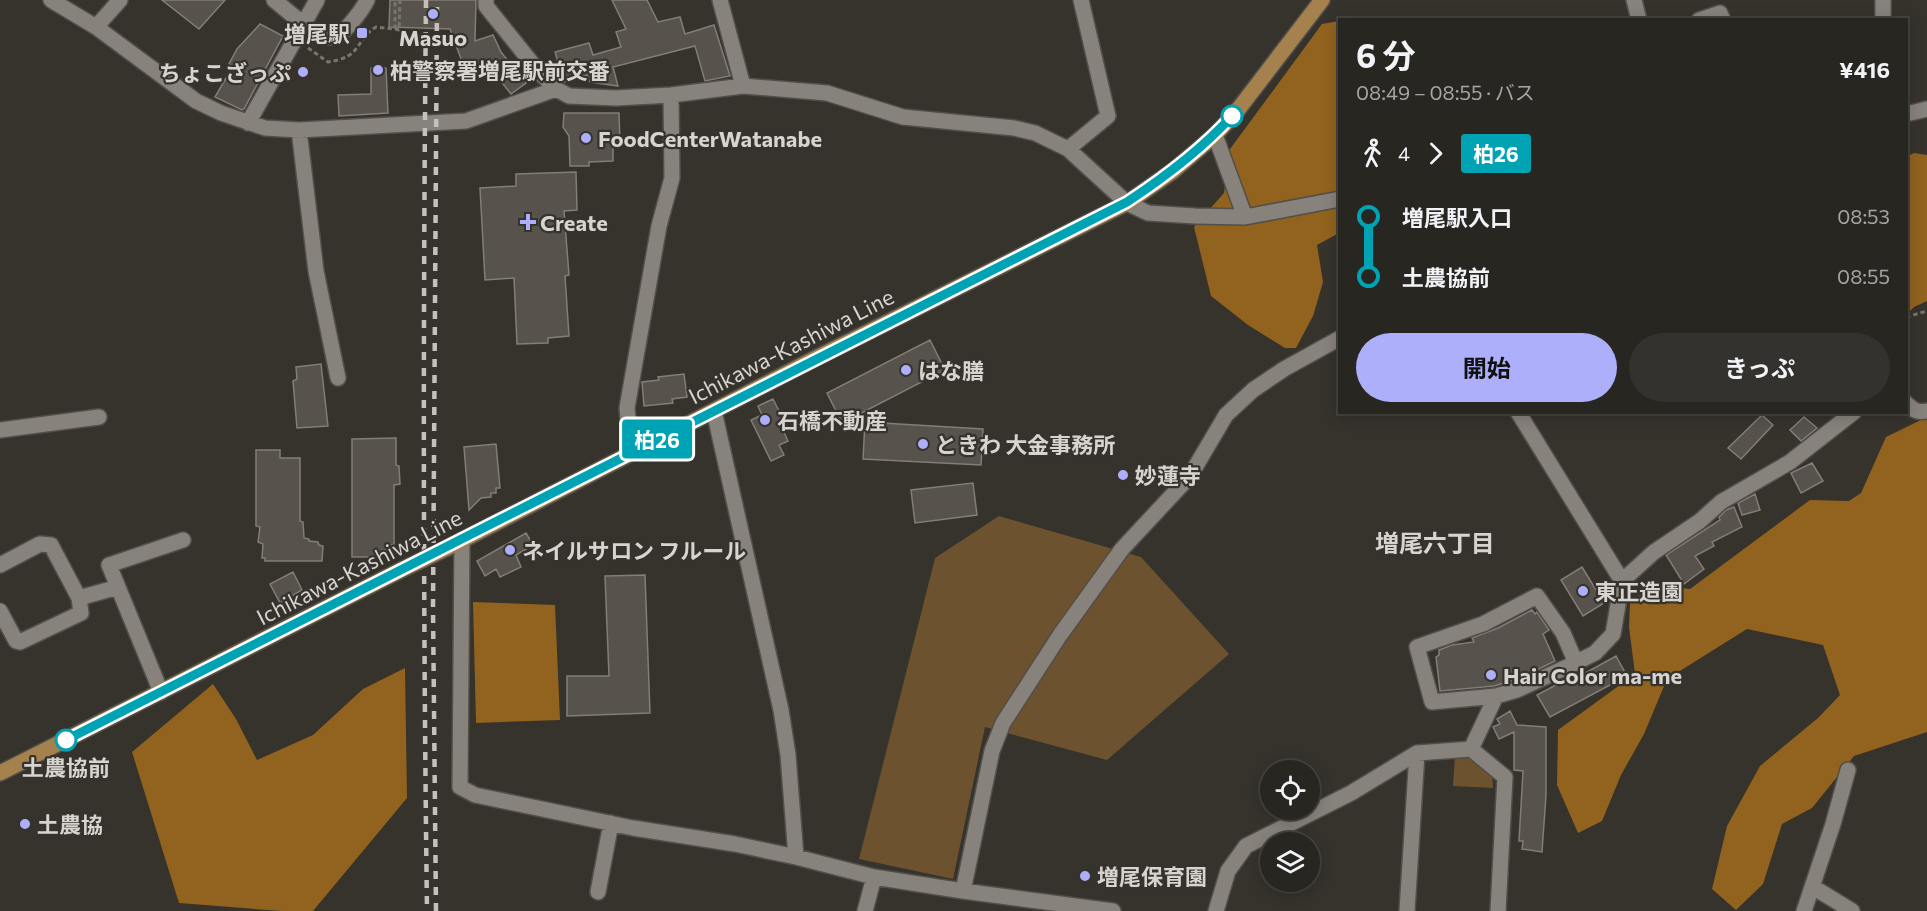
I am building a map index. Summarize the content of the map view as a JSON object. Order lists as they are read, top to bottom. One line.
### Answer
{"streets":{"main road":["Ichikawa-Kashiwa Line"]},"districts":["増尾六丁目"],"places":{"other":["Masuo","柏警察署増尾駅前交番","ちょこざっぷ","FoodCenterWatanabe","はな膳","石橋不動産","ときわ 大金事務所","妙蓮寺","ネイルサロン フルール","東正造園","Hair Color ma-me","土農協前","土農協","増尾保育園"],"transit":["増尾駅"],"health":["Create"]},"lines":["bus line 柏26"],"page":{"on_map":"柏26","heading":["6 分","08:49 – 08:55 · バス","¥416"],"legs":["4","柏26"],"list":[{"name":"増尾駅入口","value":"08:53"},{"name":"土農協前","value":"08:55"}],"buttons":["開始","きっぷ"]}}
